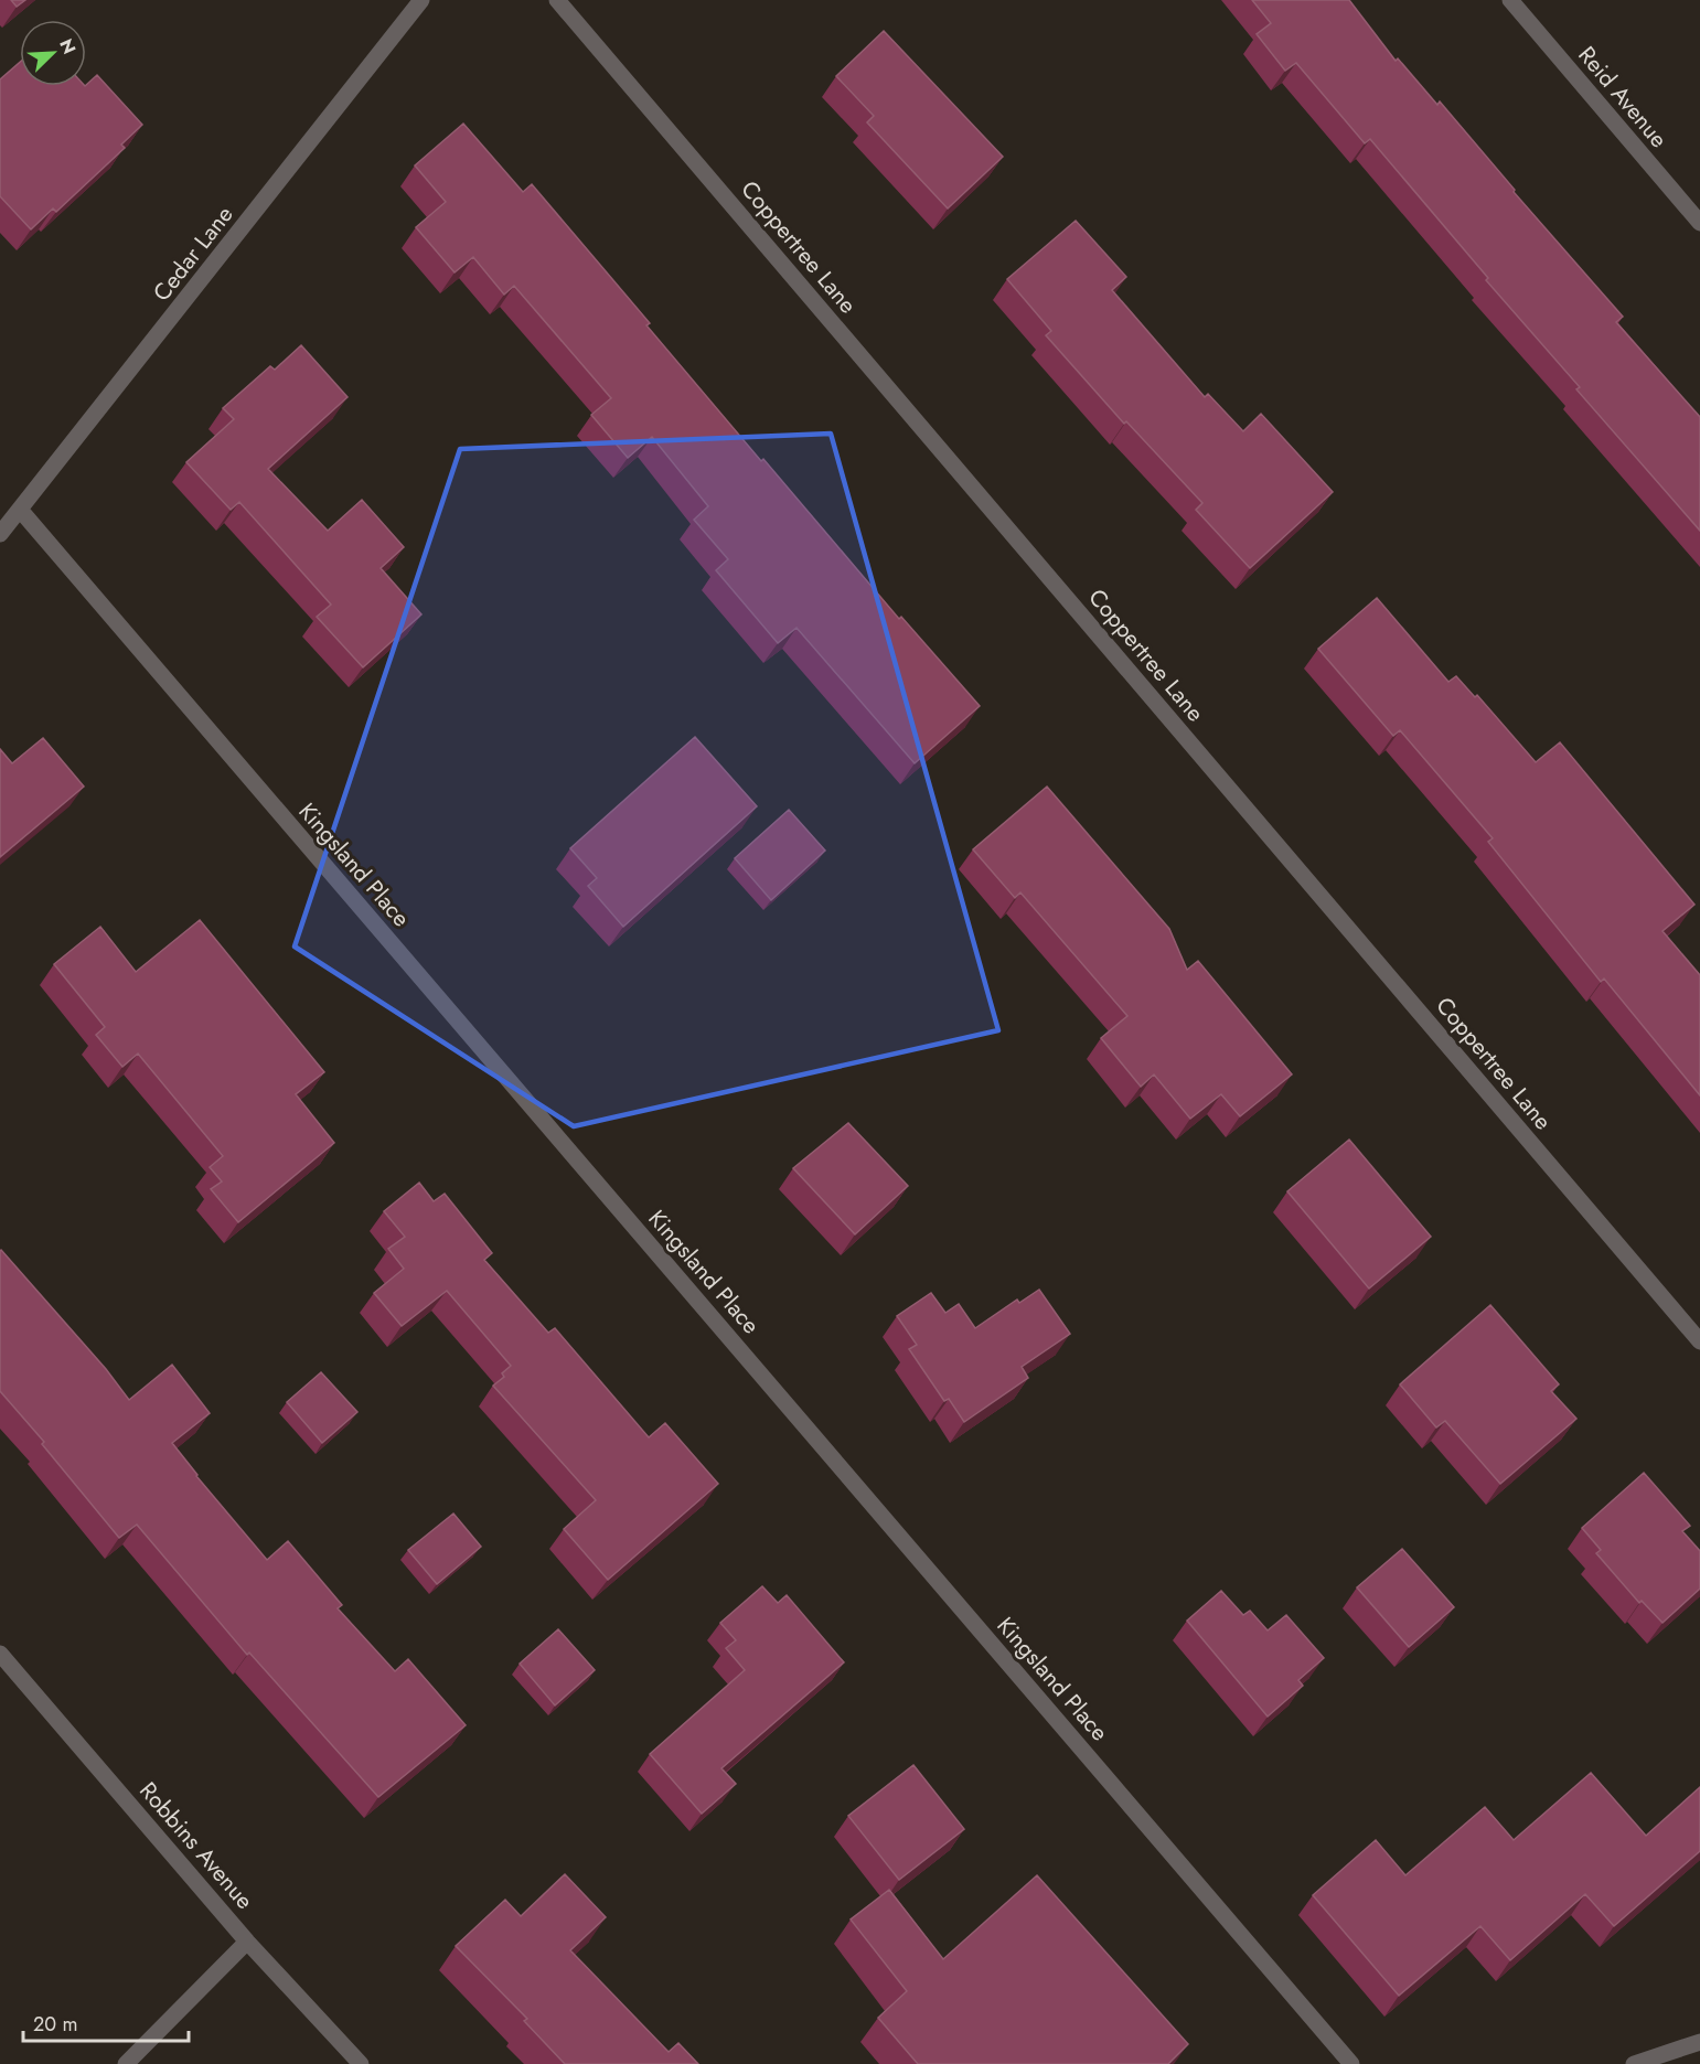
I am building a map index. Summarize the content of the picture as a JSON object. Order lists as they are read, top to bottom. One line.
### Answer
{"streets":{"street":["Reid Avenue","Coppertree Lane","Cedar Lane","Kingsland Place","Robbins Avenue"]},"crossings":[["Cedar Lane","Kingsland Place"]],"scale_bar":"20 m","north":"top right"}
